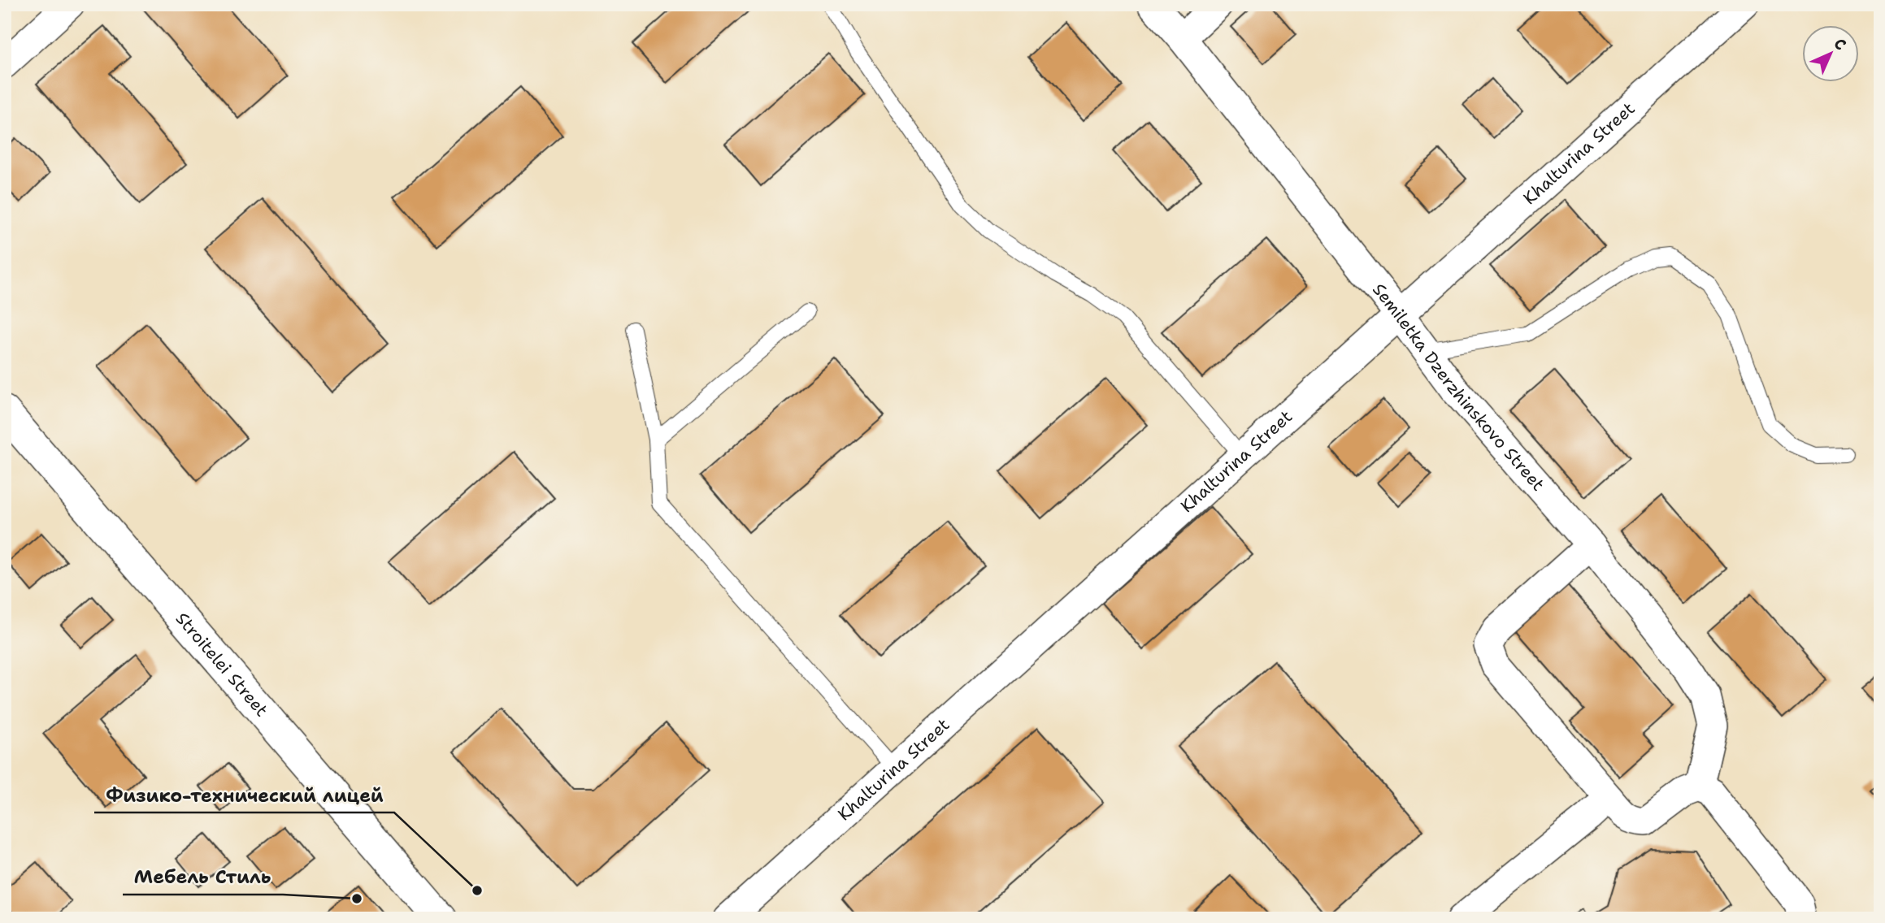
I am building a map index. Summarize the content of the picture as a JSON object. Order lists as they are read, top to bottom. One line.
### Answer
{"streets":{"main road":["Stroitelei Street"],"street":["Khalturina Street","Semiletka Dzerzhinskovo Street"]},"crossings":[["Khalturina Street","Semiletka Dzerzhinskovo Street"]],"places":["Физико-технический лицей","Мебель Стиль"],"north":"top right"}
